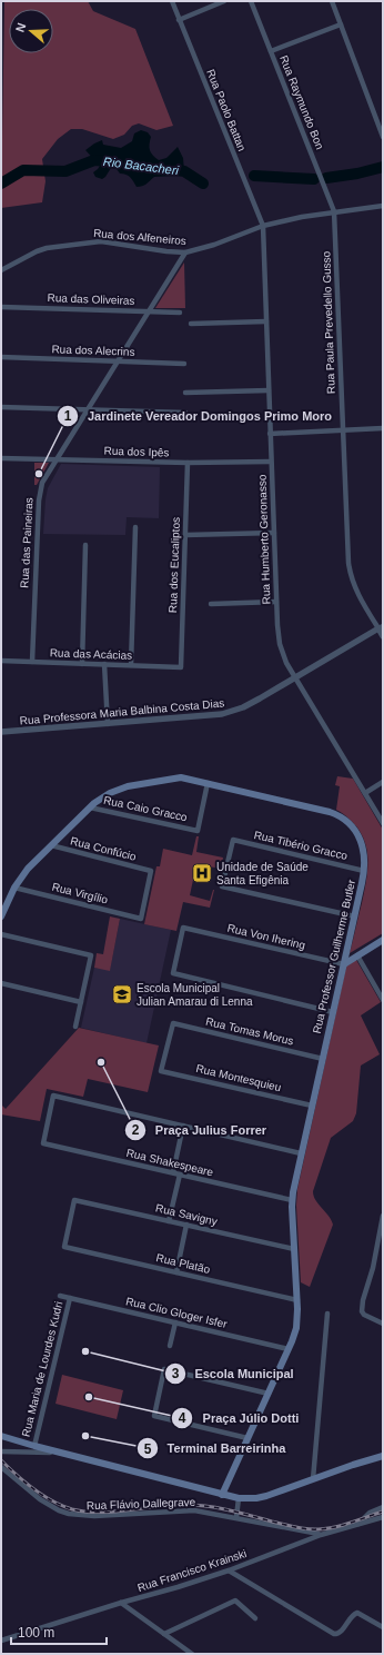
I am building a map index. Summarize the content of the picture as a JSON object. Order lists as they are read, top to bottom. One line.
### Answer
{"streets":{"main road":["Rua Professor Guilherme Butler"],"street":["Rua Raymundo Bon","Rua Paolo Battan","Rua dos Alfeneiros","Rua das Oliveiras","Rua Paula Prevedello Gusso","Rua dos Alecrins","Rua dos Ipês","Rua Humberto Geronasso","Rua das Paineiras","Rua dos Eucaliptos","Rua das Acácias","Rua Professora Maria Balbina Costa Dias","Rua Caio Gracco","Rua Tibério Gracco","Rua Confúcio","Rua Virgílio","Rua Von Ihering","Rua Tomas Morus","Rua Montesquieu","Rua Shakespeare","Rua Savigny","Rua Platão","Rua Clio Gloger Isfer","Rua Maria de Lourdes Kudri","Rua Flávio Dallegrave","Rua Francisco Krainski"]},"crossings":[["Rua Raymundo Bon","Rua dos Alfeneiros"],["Rua Raymundo Bon","Rua Paula Prevedello Gusso"],["Rua Paolo Battan","Rua dos Alfeneiros"],["Rua Paolo Battan","Rua Humberto Geronasso"],["Rua dos Alfeneiros","Rua Paula Prevedello Gusso"],["Rua dos Alfeneiros","Rua Humberto Geronasso"],["Rua dos Alfeneiros","Rua das Paineiras"],["Rua das Oliveiras","Rua das Paineiras"],["Rua Paula Prevedello Gusso","Rua Professora Maria Balbina Costa Dias"],["Rua dos Alecrins","Rua das Paineiras"],["Rua dos Ipês","Rua Humberto Geronasso"],["Rua dos Ipês","Rua das Paineiras"],["Rua dos Ipês","Rua dos Eucaliptos"],["Rua Humberto Geronasso","Rua Professora Maria Balbina Costa Dias"],["Rua das Paineiras","Rua das Acácias"],["Rua dos Eucaliptos","Rua das Acácias"],["Rua Caio Gracco","Rua Professor Guilherme Butler"],["Rua Tibério Gracco","Rua Professor Guilherme Butler"],["Rua Confúcio","Rua Virgílio"],["Rua Confúcio","Rua Professor Guilherme Butler"],["Rua Virgílio","Rua Professor Guilherme Butler"],["Rua Von Ihering","Rua Professor Guilherme Butler"],["Rua Professor Guilherme Butler","Rua Tomas Morus"],["Rua Professor Guilherme Butler","Rua Montesquieu"],["Rua Professor Guilherme Butler","Rua Shakespeare"],["Rua Professor Guilherme Butler","Rua Savigny"],["Rua Professor Guilherme Butler","Rua Platão"],["Rua Professor Guilherme Butler","Rua Clio Gloger Isfer"],["Rua Tomas Morus","Rua Montesquieu"],["Rua Savigny","Rua Platão"],["Rua Clio Gloger Isfer","Rua Maria de Lourdes Kudri"],["Rua Flávio Dallegrave","Rua Francisco Krainski"]],"water":["Rio Bacacheri"],"places":{"other":["Jardinete Vereador Domingos Primo Moro","Praça Julius Forrer","Escola Municipal","Praça Júlio Dotti","Terminal Barreirinha"],"hospital":["Unidade de Saúde Santa Efigênia"],"school or university":["Escola Municipal Julian Amarau di Lenna"]},"scale_bar":"100 m","north":"left"}
